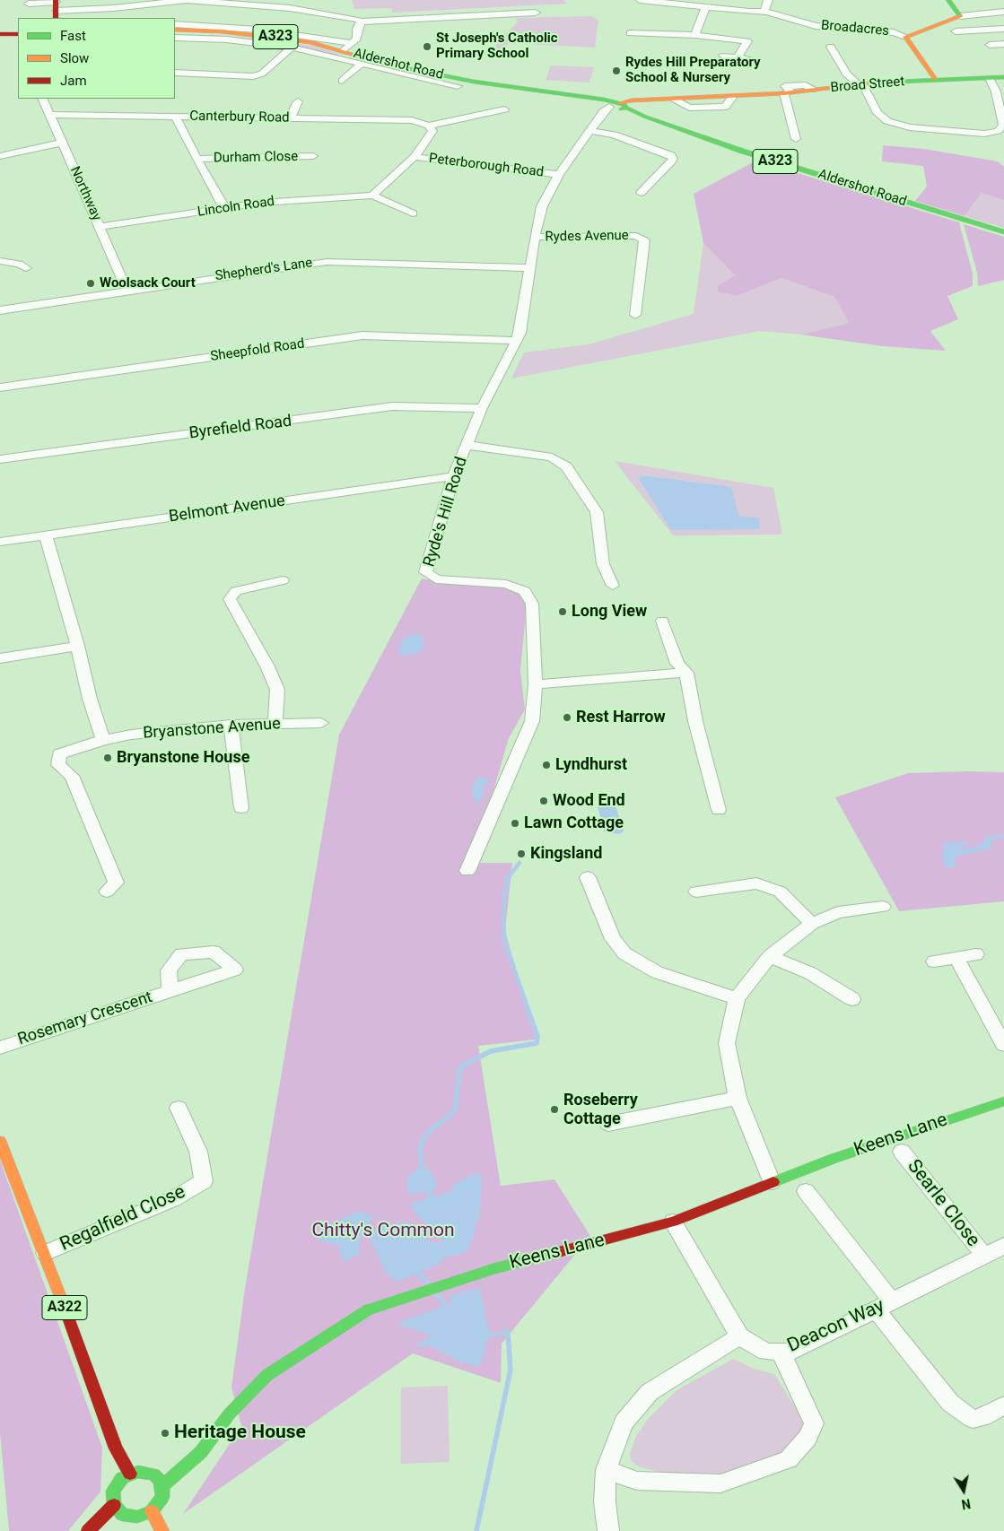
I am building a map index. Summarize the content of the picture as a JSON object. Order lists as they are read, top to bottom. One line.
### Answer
{"streets":{"main road":["Broadacres","A323","Aldershot Road","Broad Street","Keens Lane","A322"],"street":["Canterbury Road","Durham Close","Peterborough Road","Northway","Lincoln Road","Rydes Avenue","Shepherd's Lane","Sheepfold Road","Byrefield Road","Belmont Avenue","Ryde's Hill Road","Bryanstone Avenue","Rosemary Crescent","Searle Close","Regalfield Close","Deacon Way"]},"crossings":[["Broadacres","Broad Street"],["Aldershot Road","Broad Street"],["Aldershot Road","Ryde's Hill Road"],["Broad Street","Ryde's Hill Road"],["Canterbury Road","Northway"],["Peterborough Road","Ryde's Hill Road"],["Northway","Lincoln Road"],["Northway","Shepherd's Lane"],["Rydes Avenue","Ryde's Hill Road"],["Shepherd's Lane","Ryde's Hill Road"],["Sheepfold Road","Ryde's Hill Road"],["Byrefield Road","Ryde's Hill Road"],["Belmont Avenue","Ryde's Hill Road"],["Keens Lane","A322"],["Searle Close","Deacon Way"],["Regalfield Close","A322"]],"parks":["Chitty's Common"],"places":["St Joseph's Catholic Primary School","Rydes Hill Preparatory School & Nursery","Woolsack Court","Long View","Rest Harrow","Bryanstone House","Lyndhurst","Wood End","Lawn Cottage","Kingsland","Roseberry Cottage","Heritage House"],"legend":["Fast","Slow","Jam"],"north":"bottom"}
